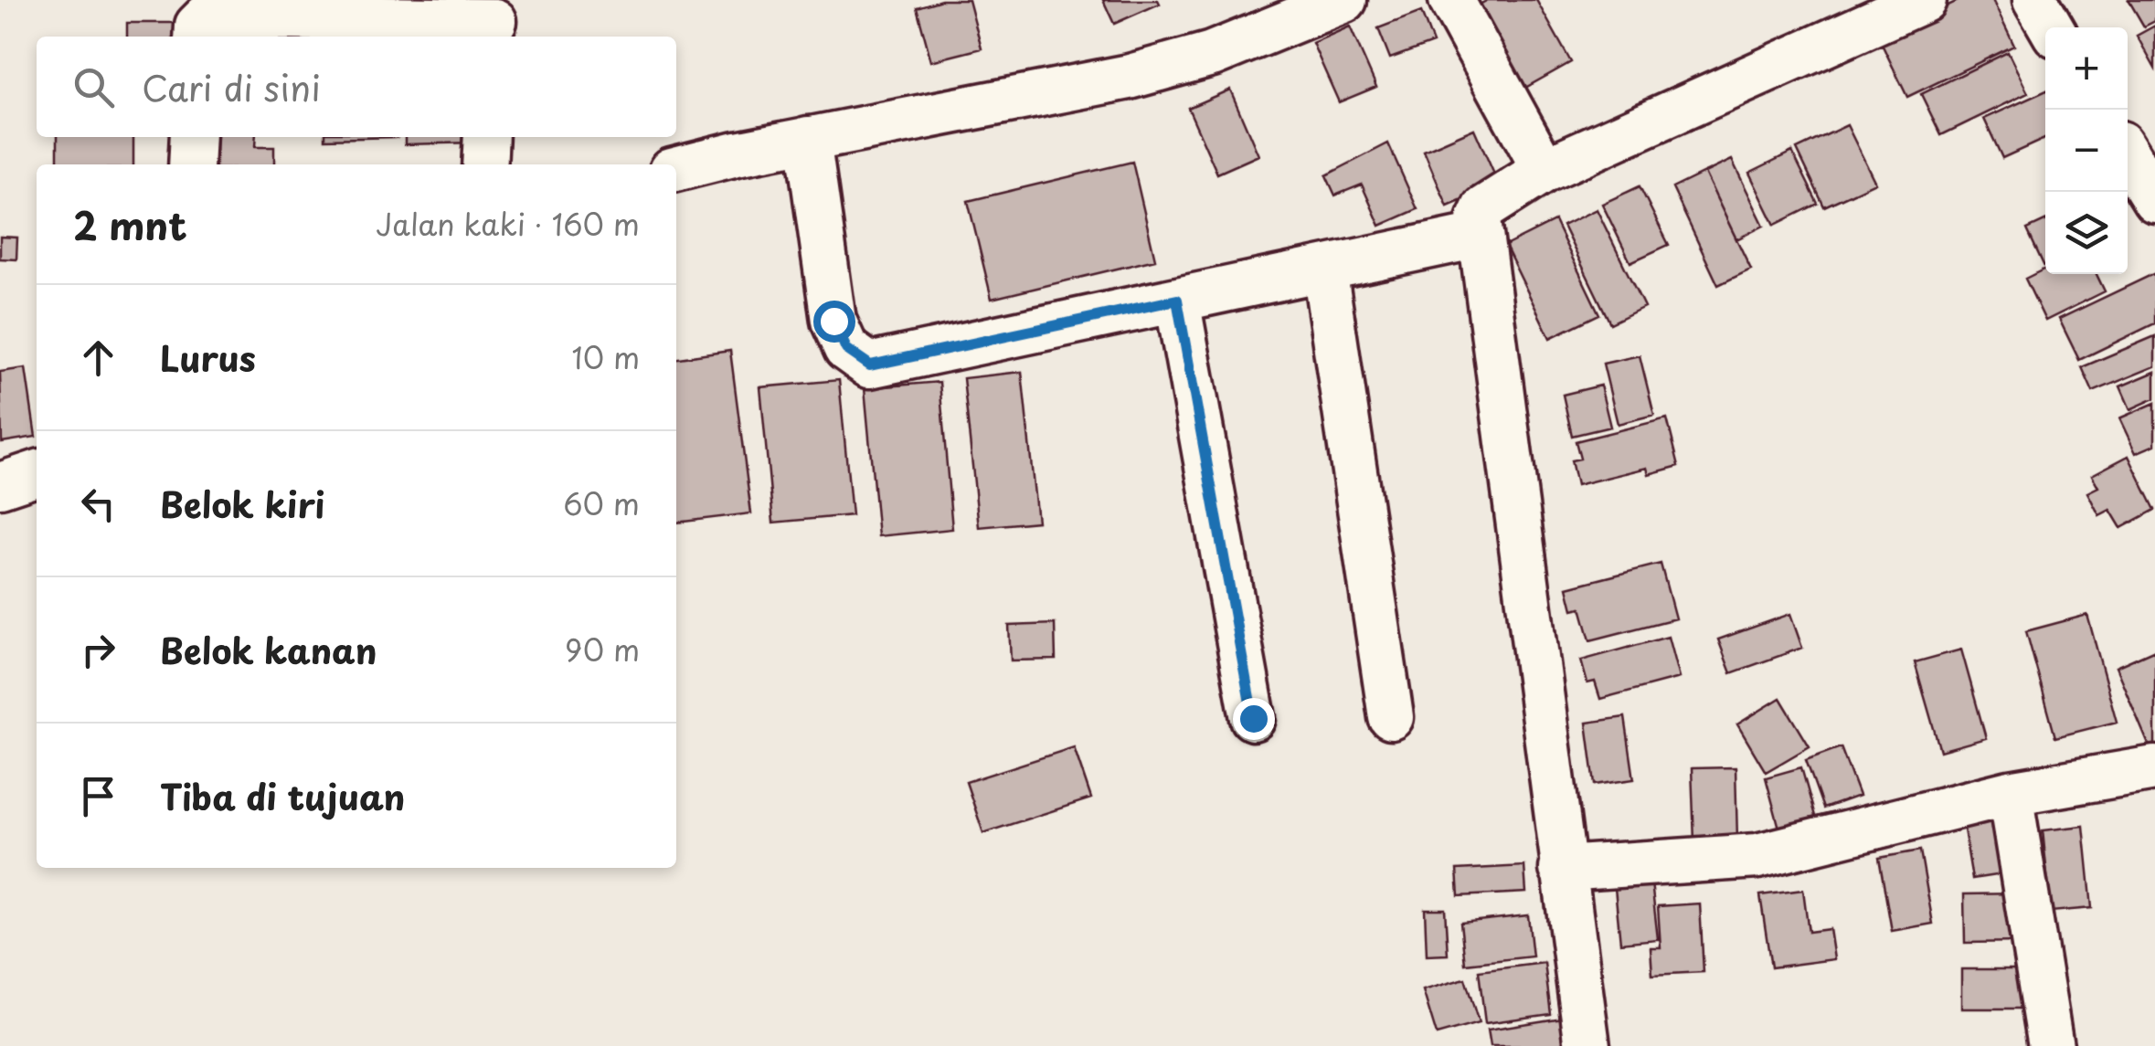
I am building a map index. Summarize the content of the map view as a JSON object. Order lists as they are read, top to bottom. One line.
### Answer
{"page":{"map_buttons":["+","−"],"search":"Cari di sini","heading":["2 mnt","Jalan kaki · 160 m"],"list":[["Lurus","10 m"],["Belok kiri","60 m"],["Belok kanan","90 m"],"Tiba di tujuan"]}}
